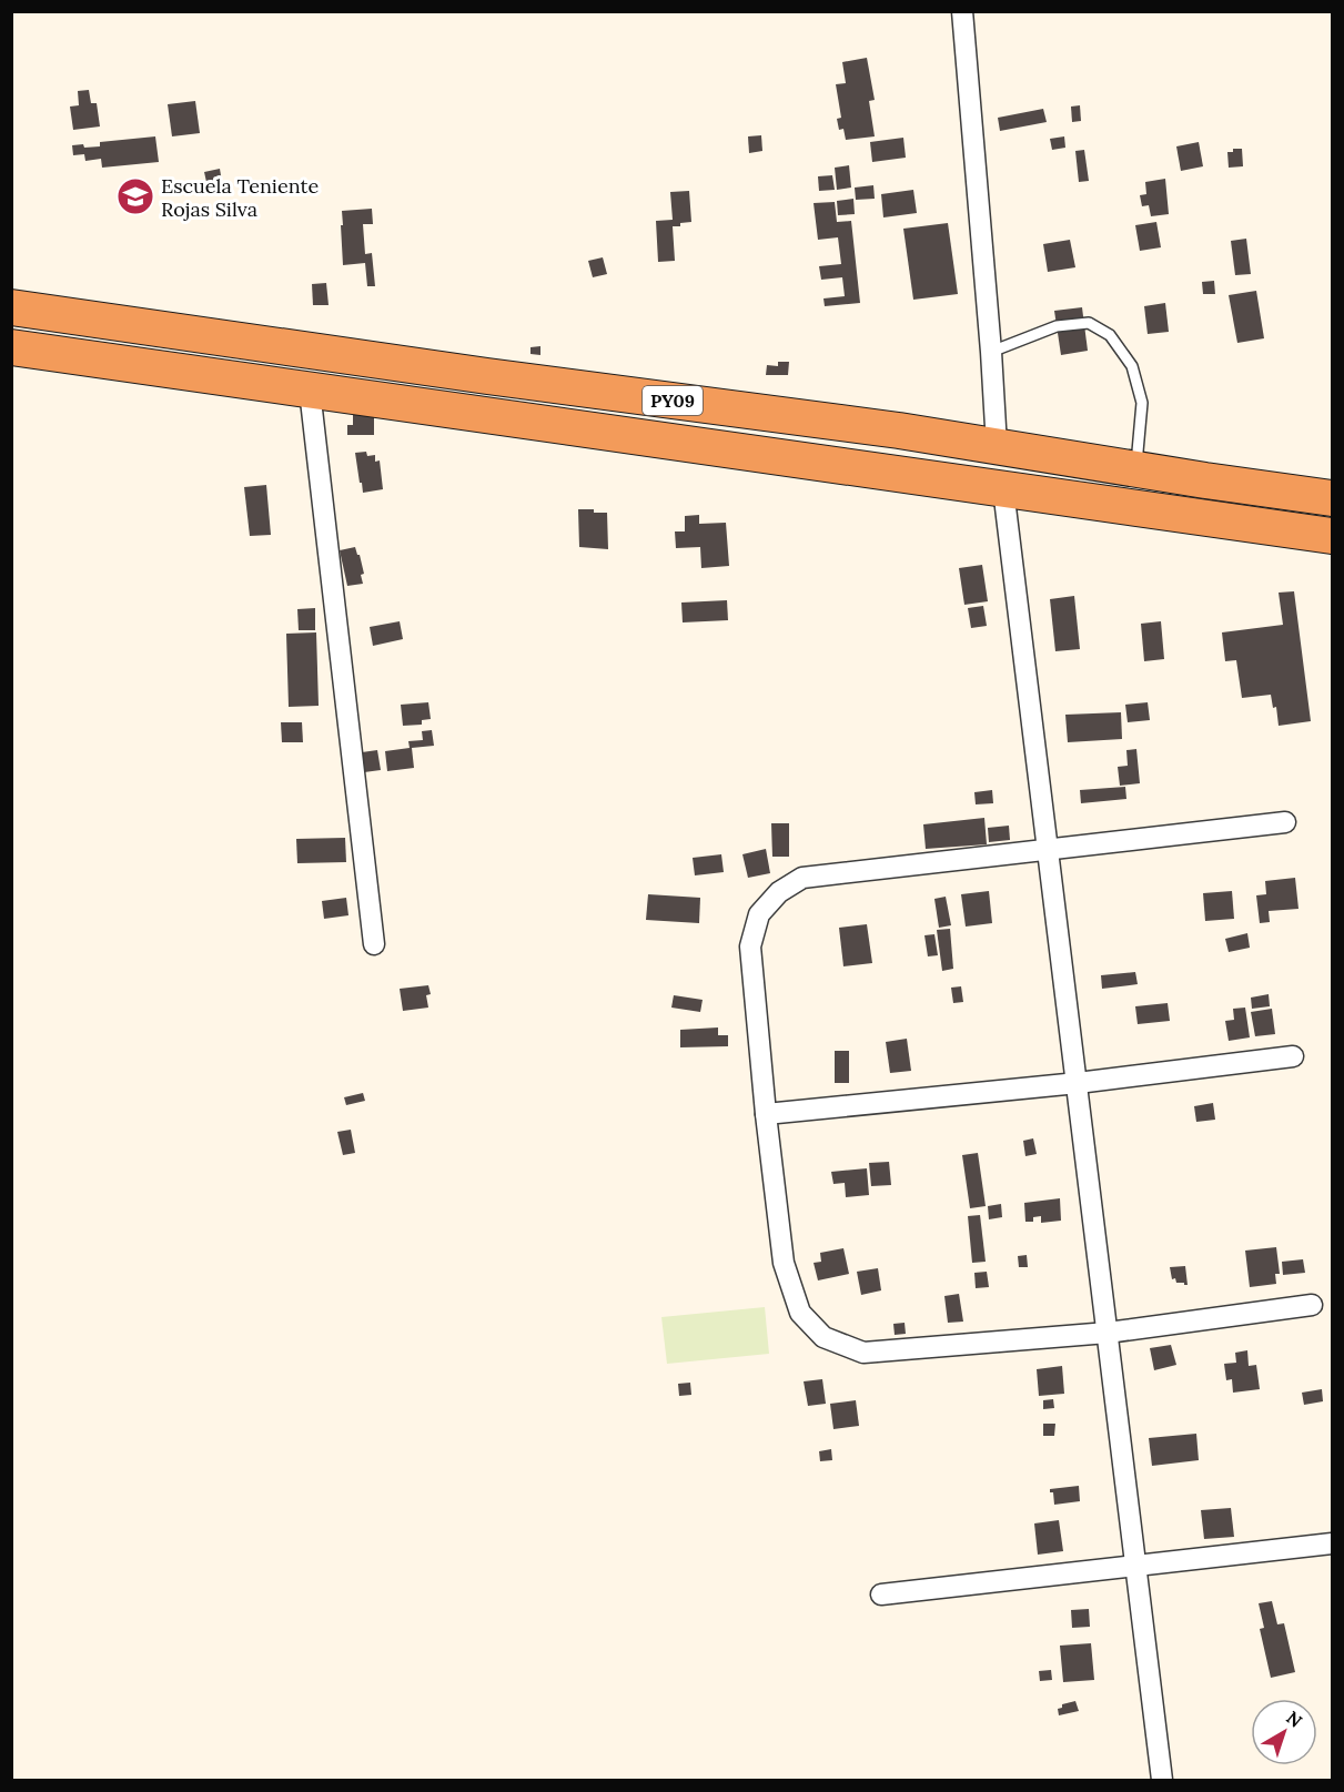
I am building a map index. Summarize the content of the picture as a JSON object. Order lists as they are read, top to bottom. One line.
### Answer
{"streets":{"highway":["PY09"]},"places":{"school or university":["Escuela Teniente Rojas Silva"]},"north":"top right"}
